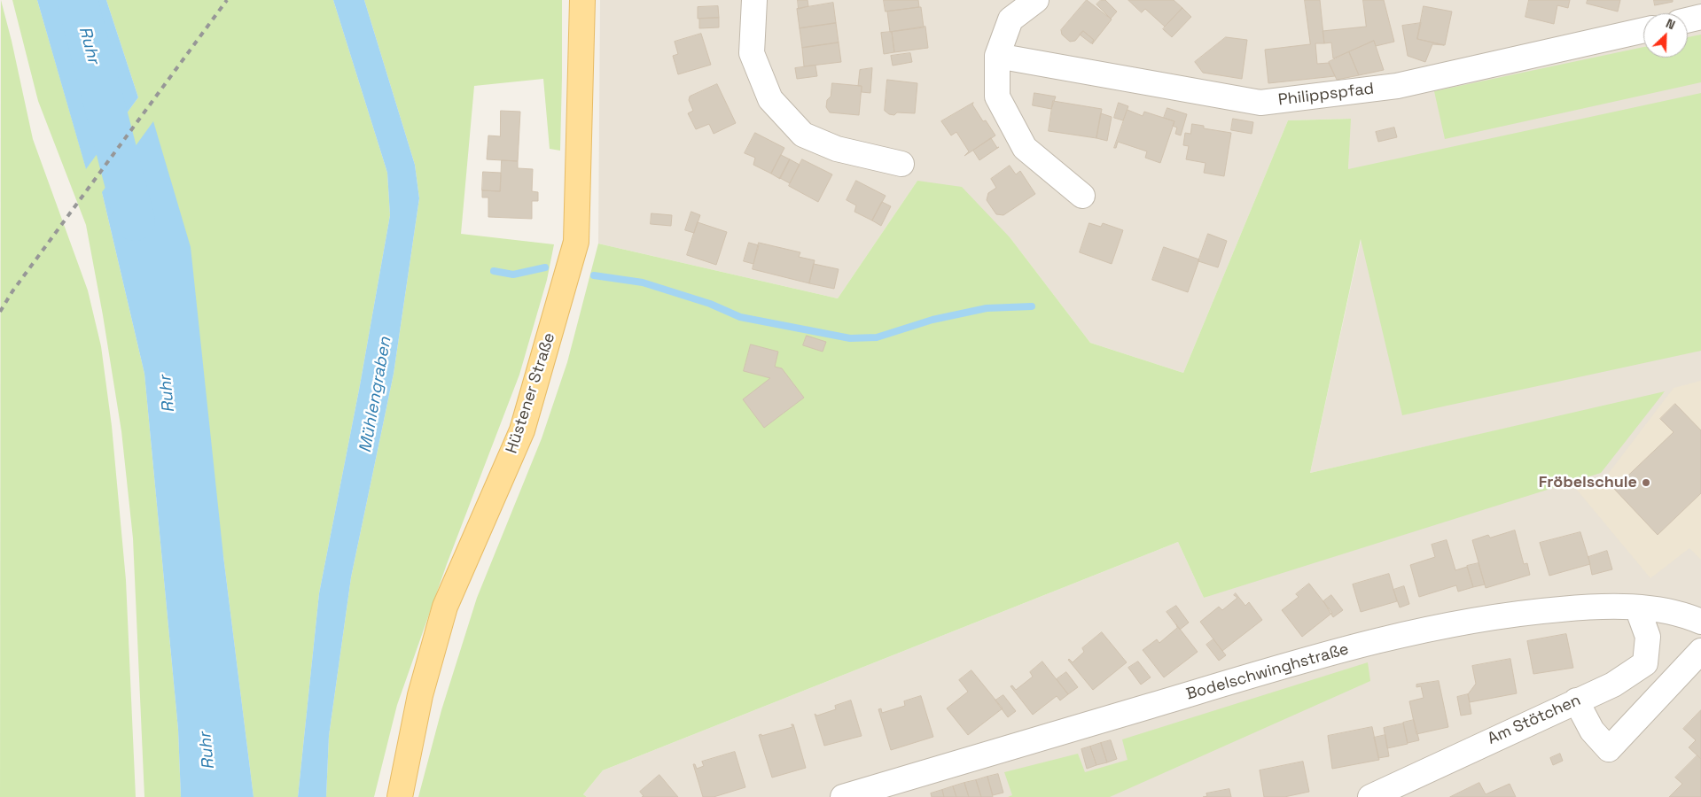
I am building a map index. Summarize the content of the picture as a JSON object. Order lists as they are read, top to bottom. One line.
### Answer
{"streets":{"main road":["Hüstener Straße"],"street":["Philippspfad","Bodelschwinghstraße","Am Stötchen"]},"crossings":[["Bodelschwinghstraße","Am Stötchen"]],"water":["Ruhr","Mühlengraben"],"places":["Fröbelschule"],"north":"top right"}
